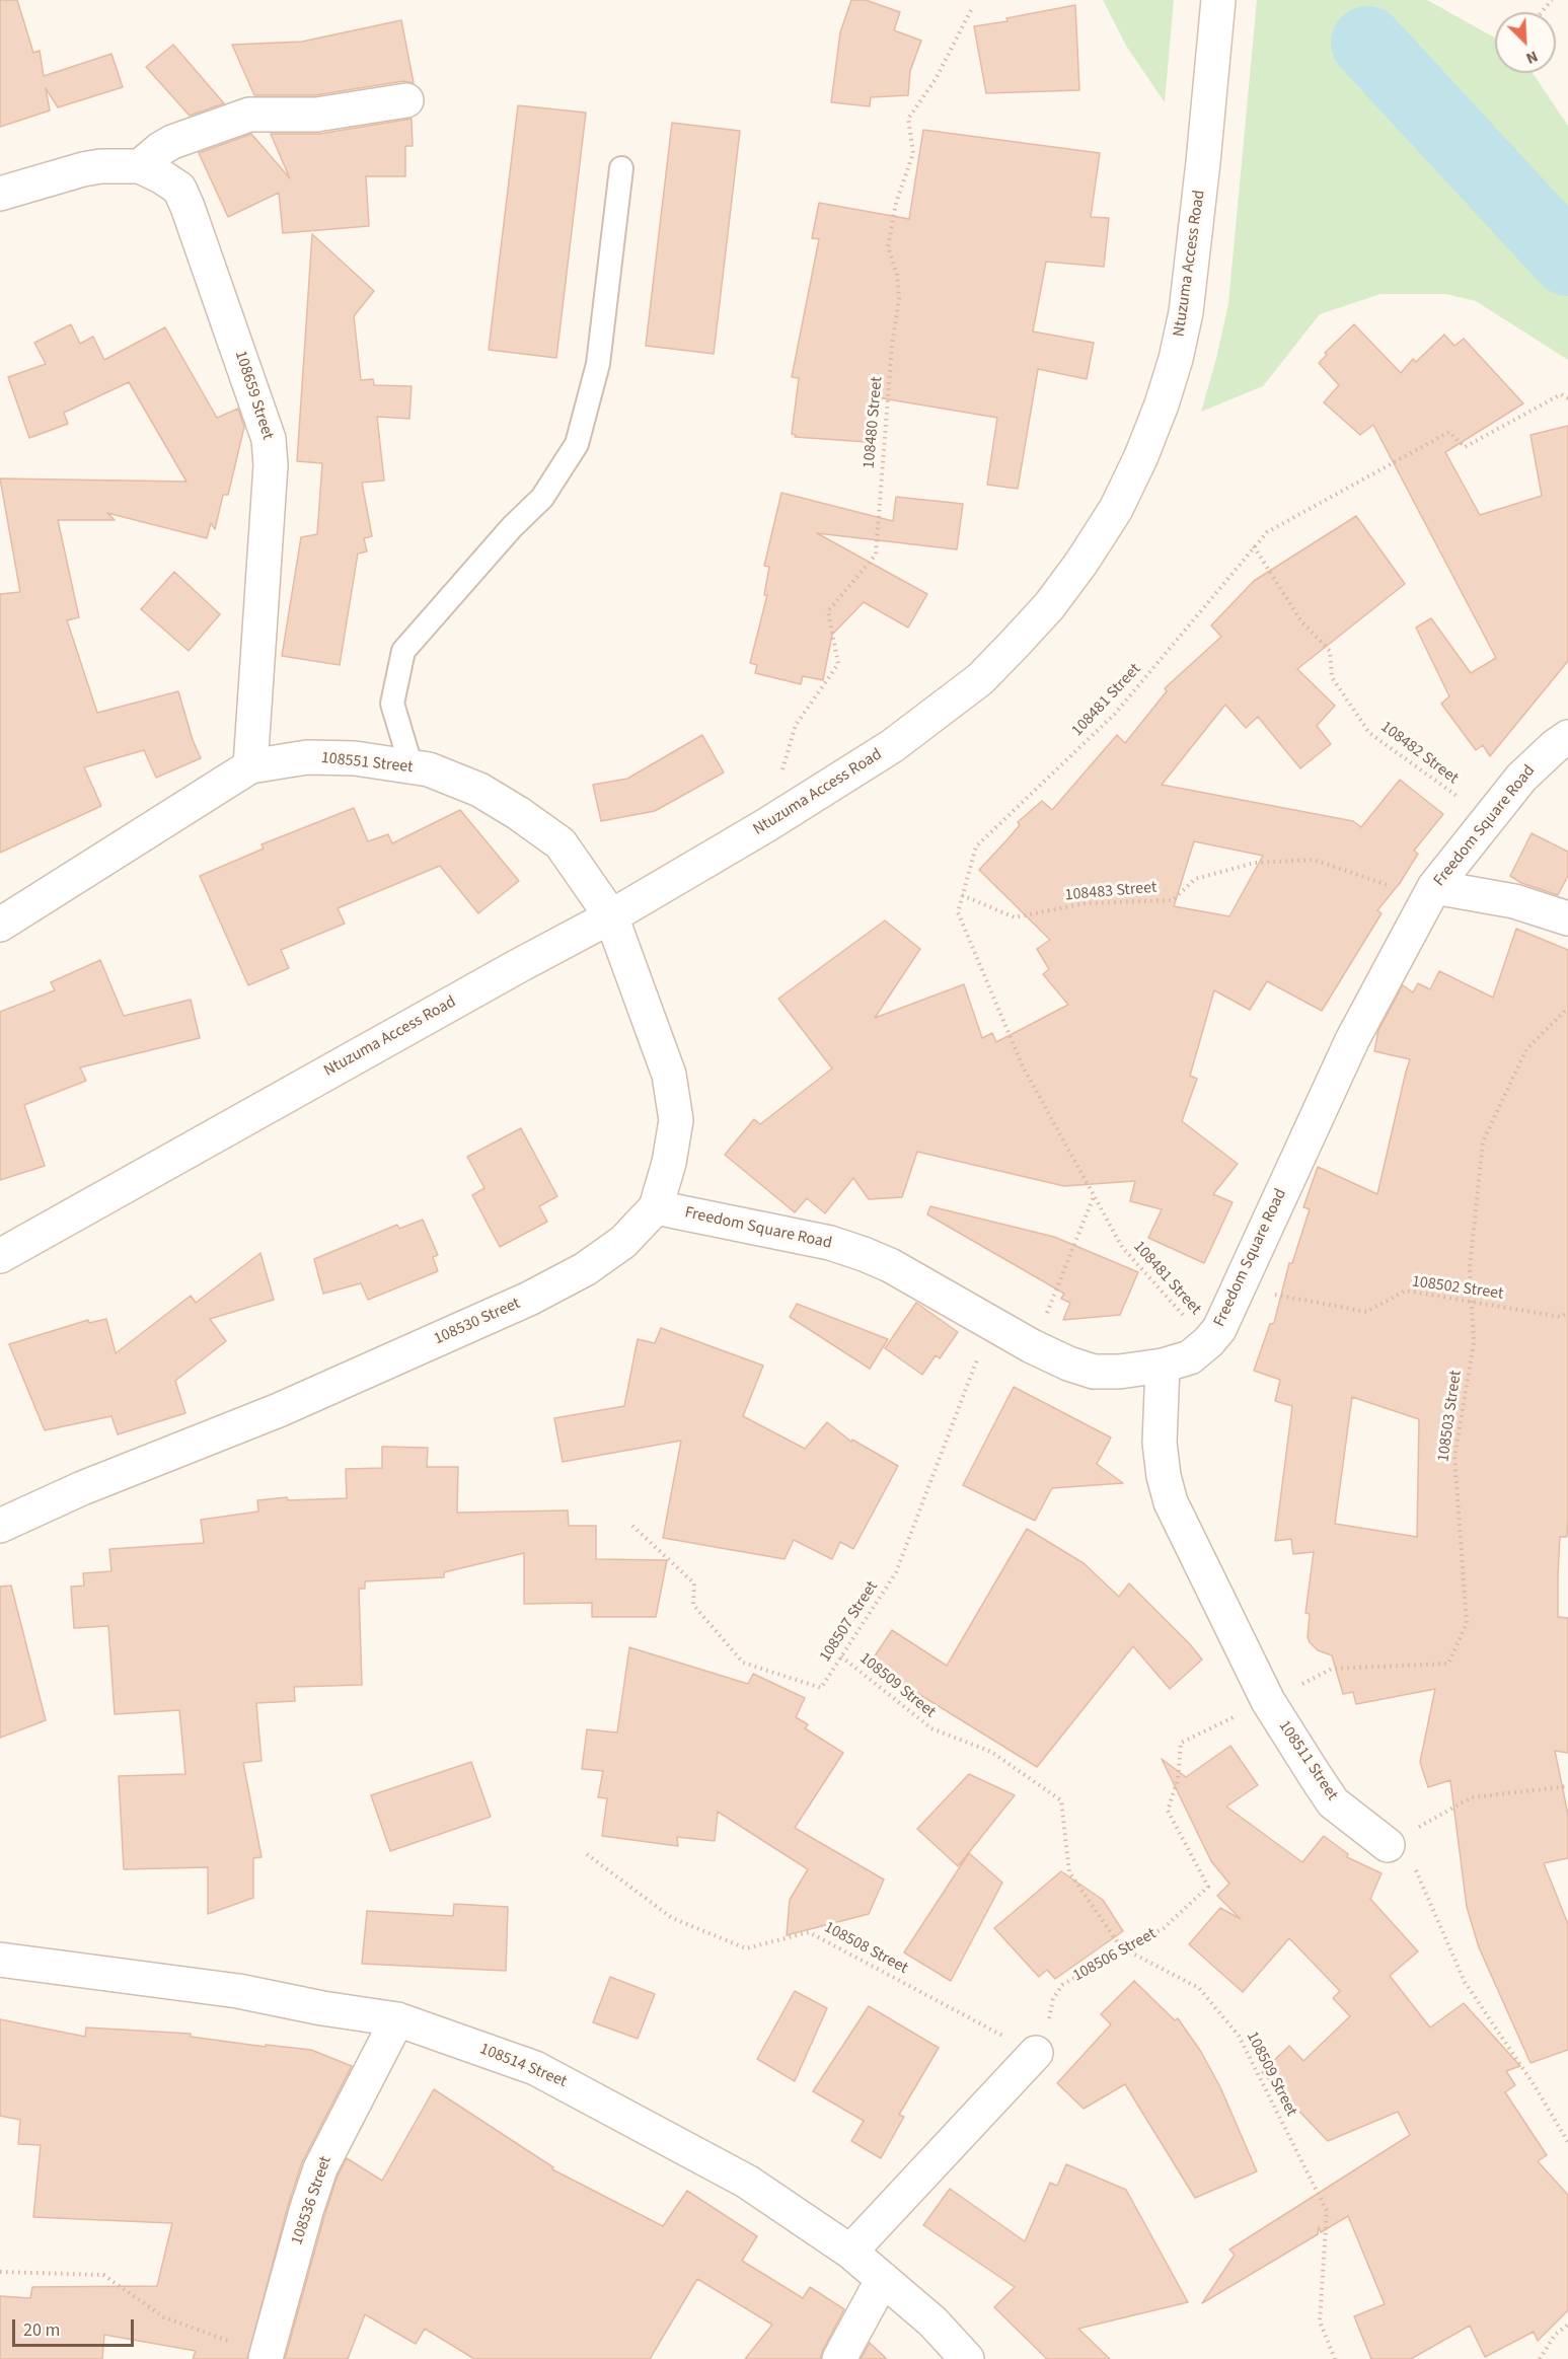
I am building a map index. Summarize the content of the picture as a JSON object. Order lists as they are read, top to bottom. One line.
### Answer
{"streets":{"street":["Ntuzuma Access Road","108659 Street","108551 Street","Freedom Square Road","108530 Street","108511 Street","108514 Street","108536 Street"],"path":["108480 Street","108481 Street","108482 Street","108483 Street","108502 Street","108503 Street","108507 Street","108509 Street","108508 Street","108506 Street"]},"crossings":[["Ntuzuma Access Road","108480 Street"],["Ntuzuma Access Road","108551 Street"],["Ntuzuma Access Road","108530 Street"],["108659 Street","108551 Street"],["108481 Street","108482 Street"],["108481 Street","Freedom Square Road"],["108481 Street","108483 Street"],["108482 Street","Freedom Square Road"],["108551 Street","108530 Street"],["Freedom Square Road","108483 Street"],["Freedom Square Road","108502 Street"],["Freedom Square Road","108530 Street"],["Freedom Square Road","108507 Street"],["Freedom Square Road","108511 Street"],["108502 Street","108503 Street"],["108503 Street","108511 Street"],["108503 Street","108506 Street"],["108507 Street","108509 Street"],["108509 Street","108506 Street"],["108511 Street","108506 Street"],["108508 Street","108506 Street"],["108514 Street","108536 Street"]],"scale_bar":"20 m","north":"bottom right"}
